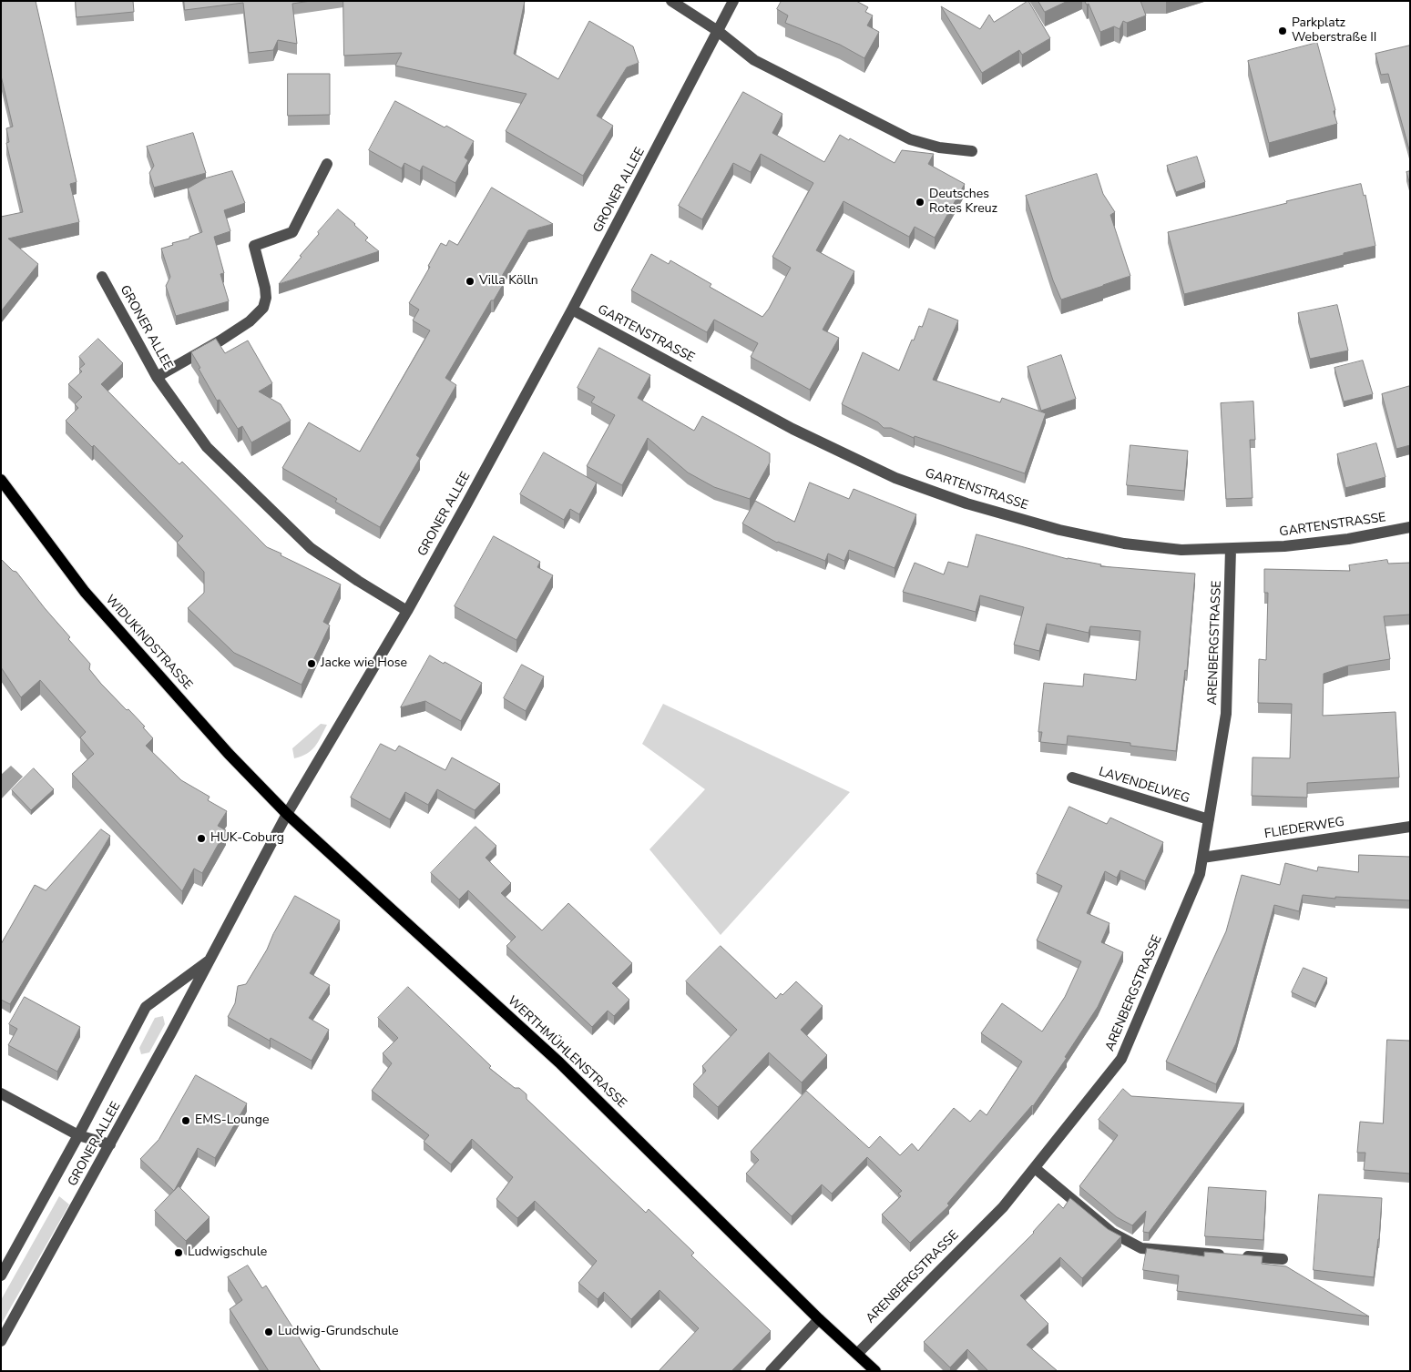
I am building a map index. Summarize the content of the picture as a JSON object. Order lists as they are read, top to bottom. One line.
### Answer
{"streets":{"main road":["WIDUKINDSTRASSE","WERTHMÜHLENSTRASSE"],"street":["GRONER ALLEE","GARTENSTRASSE","ARENBERGSTRASSE","LAVENDELWEG","FLIEDERWEG"]},"crossings":[["GRONER ALLEE","GARTENSTRASSE"],["GRONER ALLEE","WIDUKINDSTRASSE"],["GRONER ALLEE","WERTHMÜHLENSTRASSE"],["GARTENSTRASSE","ARENBERGSTRASSE"],["WIDUKINDSTRASSE","WERTHMÜHLENSTRASSE"],["ARENBERGSTRASSE","LAVENDELWEG"],["ARENBERGSTRASSE","FLIEDERWEG"],["ARENBERGSTRASSE","WERTHMÜHLENSTRASSE"]],"places":["Parkplatz Weberstraße II","Deutsches Rotes Kreuz","Villa Kölln","Jacke wie Hose","HUK-Coburg","EMS-Lounge","Ludwigschule","Ludwig-Grundschule"]}
